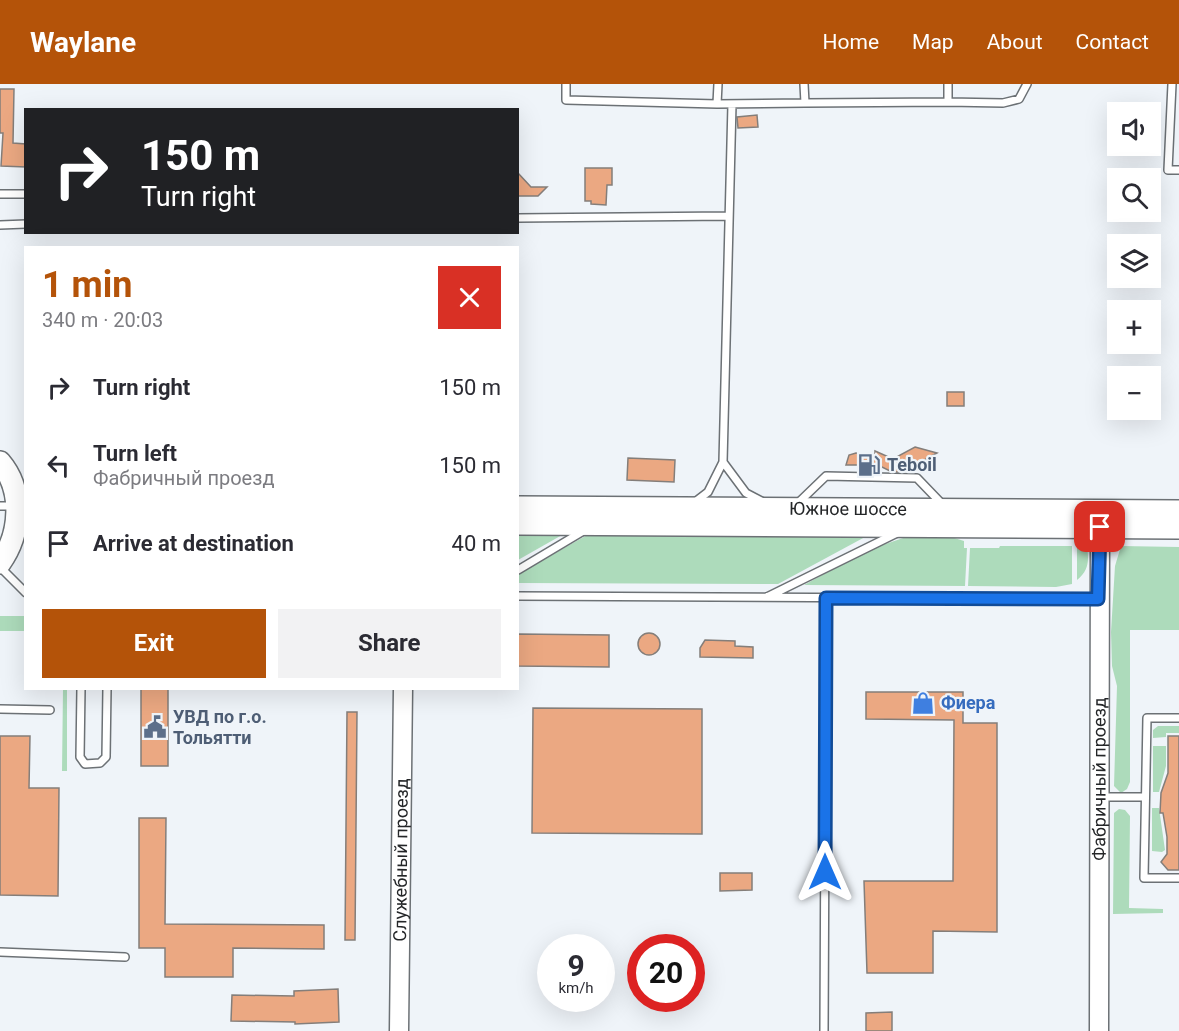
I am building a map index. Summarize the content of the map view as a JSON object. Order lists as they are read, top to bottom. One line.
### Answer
{"streets":{"main road":["Южное шоссе"],"street":["Фабричный проезд","Служебный проезд"]},"crossings":[["Южное шоссе","Фабричный проезд"]],"places":{"fuel station":["Teboil"],"shop":["Фиера"],"public building":["УВД по г.о. Тольятти"]},"page":{"header":"Waylane","nav":["Home","Map","About","Contact"],"map_buttons":["+","−"],"turn":["150 m","Turn right"],"heading":["1 min","340 m · 20:03"],"list":[{"name":"Turn right","value":"150 m"},{"name":"Turn left","note":"Фабричный проезд","value":"150 m"},{"name":"Arrive at destination","value":"40 m"}],"buttons":["Exit","Share"],"speed":"9 km/h","limit":"20"}}
